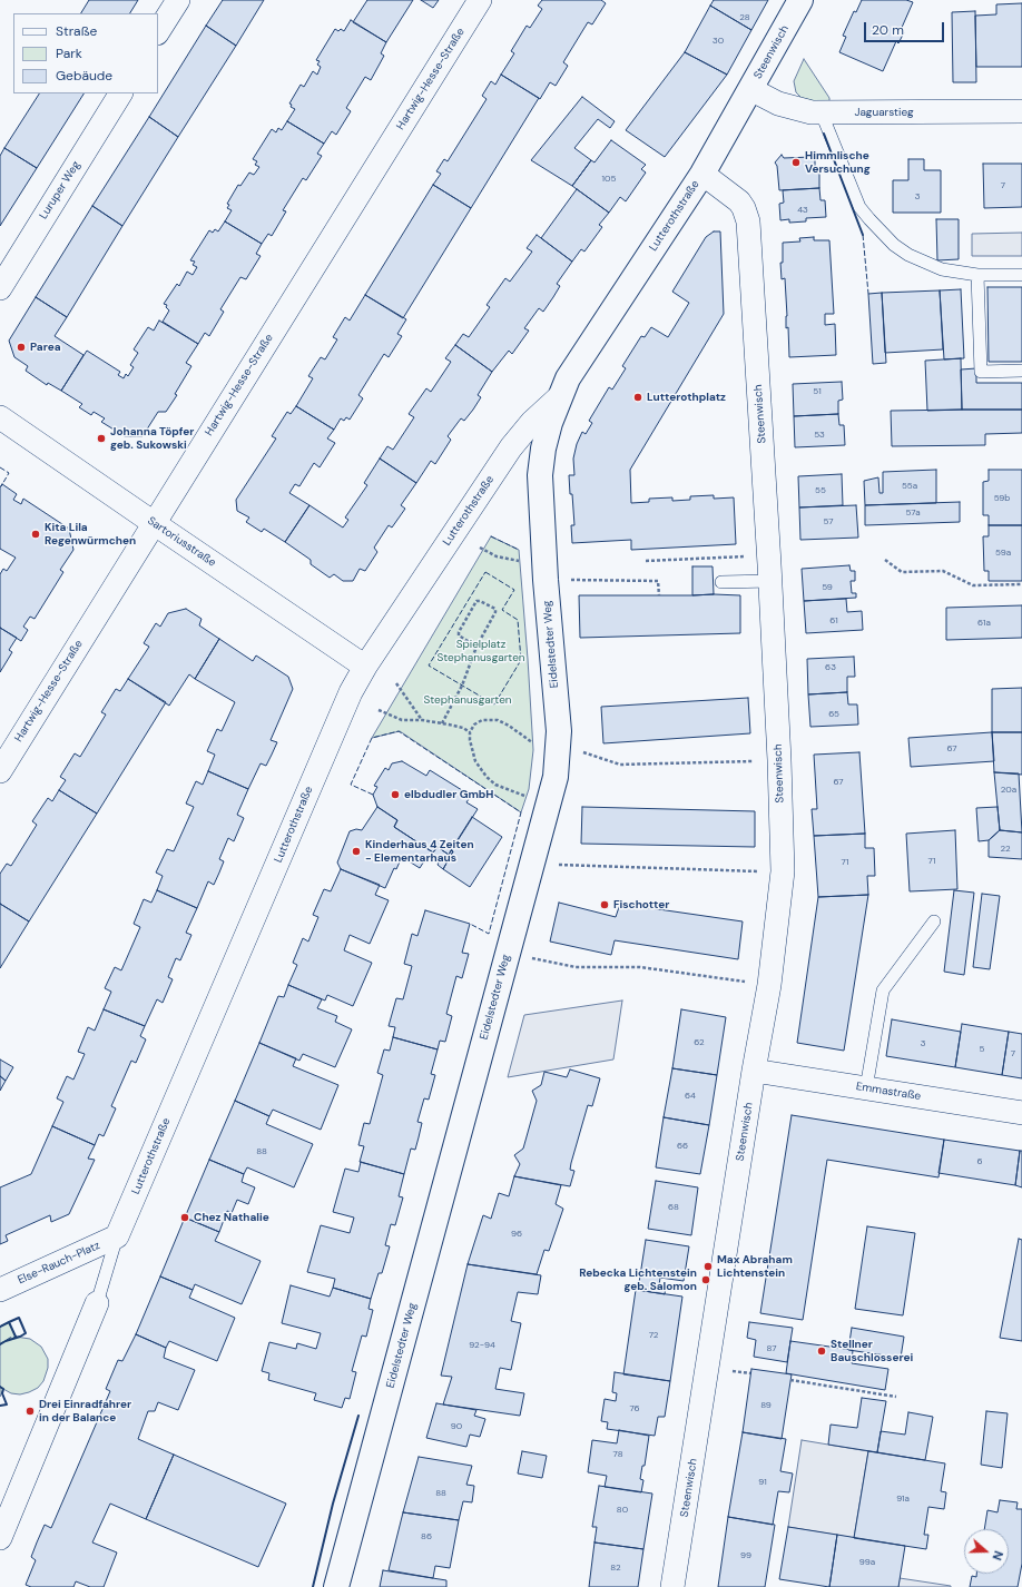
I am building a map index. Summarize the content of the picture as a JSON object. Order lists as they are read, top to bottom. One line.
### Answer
{"streets":{"street":["Steenwisch","Hartwig-Hesse-Straße","Jaguarstieg","Luruper Weg","Lutterothstraße","Sartoriusstraße","Eidelstedter Weg","Emmastraße","Else-Rauch-Platz"]},"crossings":[["Steenwisch","Jaguarstieg"],["Steenwisch","Lutterothstraße"],["Steenwisch","Emmastraße"],["Hartwig-Hesse-Straße","Sartoriusstraße"],["Lutterothstraße","Sartoriusstraße"],["Lutterothstraße","Eidelstedter Weg"],["Lutterothstraße","Else-Rauch-Platz"]],"parks":["Spielplatz Stephanusgarten","Stephanusgarten"],"places":["Himmlische Versuchung","Parea","Lutterothplatz","Johanna Töpfer geb. Sukowski","Kita Lila Regenwürmchen","elbdudler GmbH","Kinderhaus 4 Zeiten - Elementarhaus","Fischotter","Chez Nathalie","Max Abraham Lichtenstein","Rebecka Lichtenstein geb. Salomon","Stellner Bauschlosserei","Drei Einradfahrer in der Balance"],"house_numbers":["28","30","105","7","3","43","51","53","55a","55","59b","57a","57","59a","59","61","61a","63","65","67","67","20a","22","71","71","62","3","5","7","64","66","88","6","68","96","72","92-94","87","89","76","90","78","91","88","91a","80","86","99","99a","82"],"legend":["Straße","Park","Gebäude"],"scale_bar":"20 m","north":"right"}
